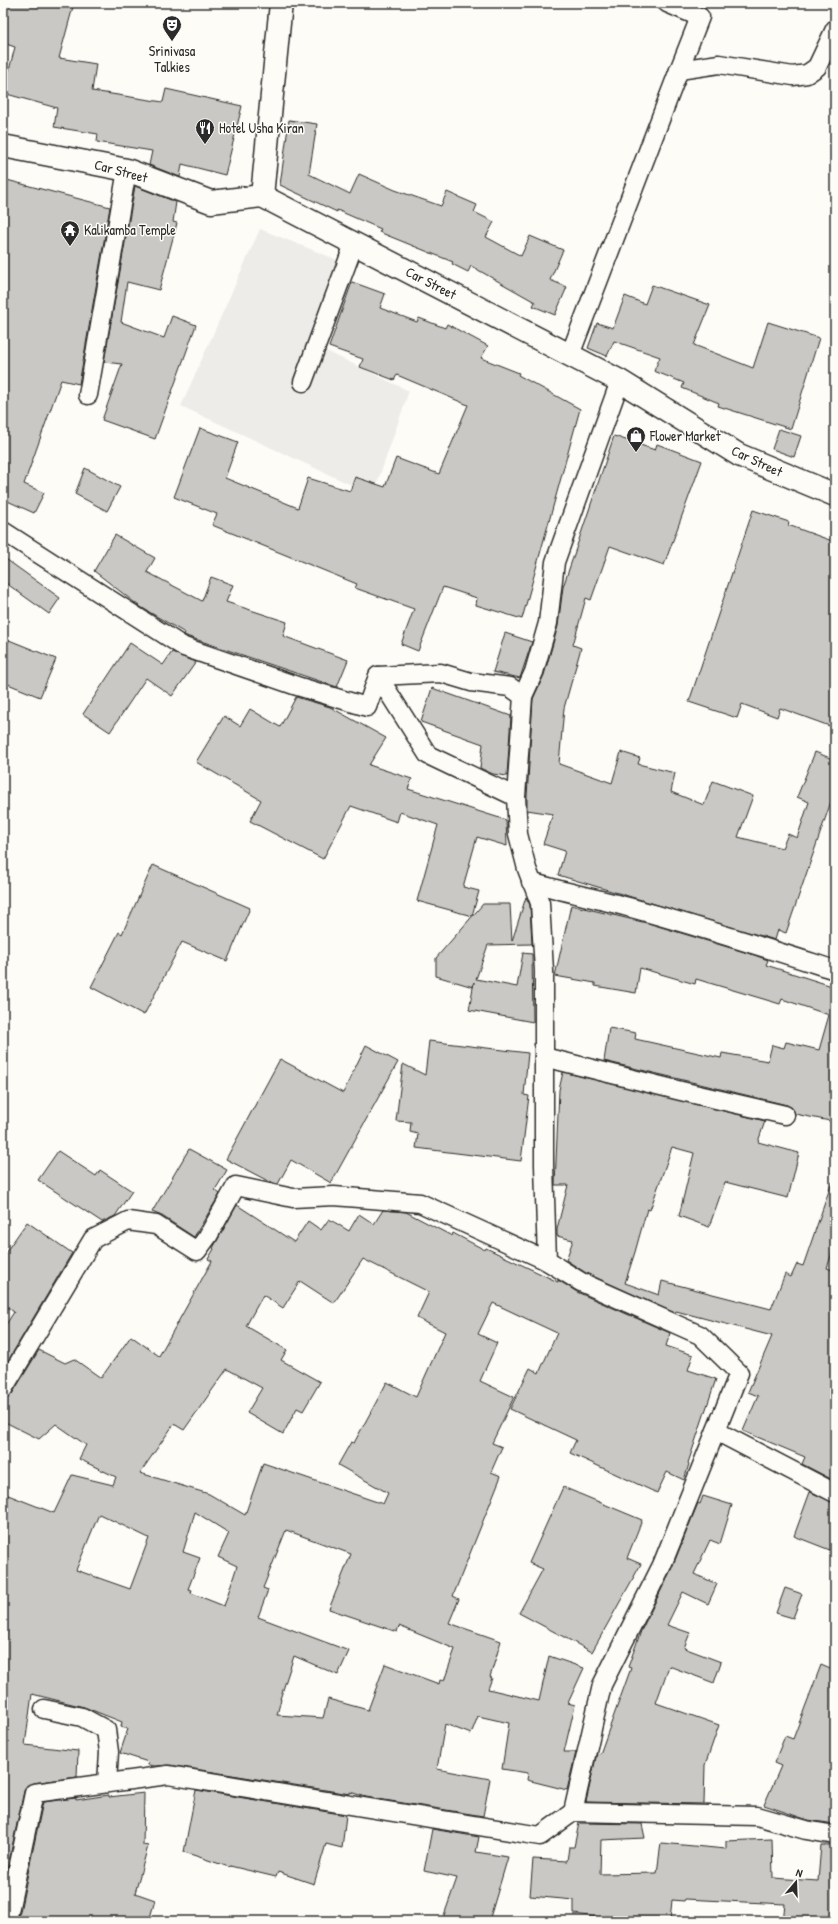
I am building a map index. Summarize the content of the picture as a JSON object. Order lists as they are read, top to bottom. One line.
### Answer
{"streets":{"main road":["Car Street"]},"places":{"theatre":["Srinivasa Talkies"],"restaurant":["Hotel Usha Kiran"],"temple":["Kalikamba Temple"],"shop":["Flower Market"]},"north":"top"}
